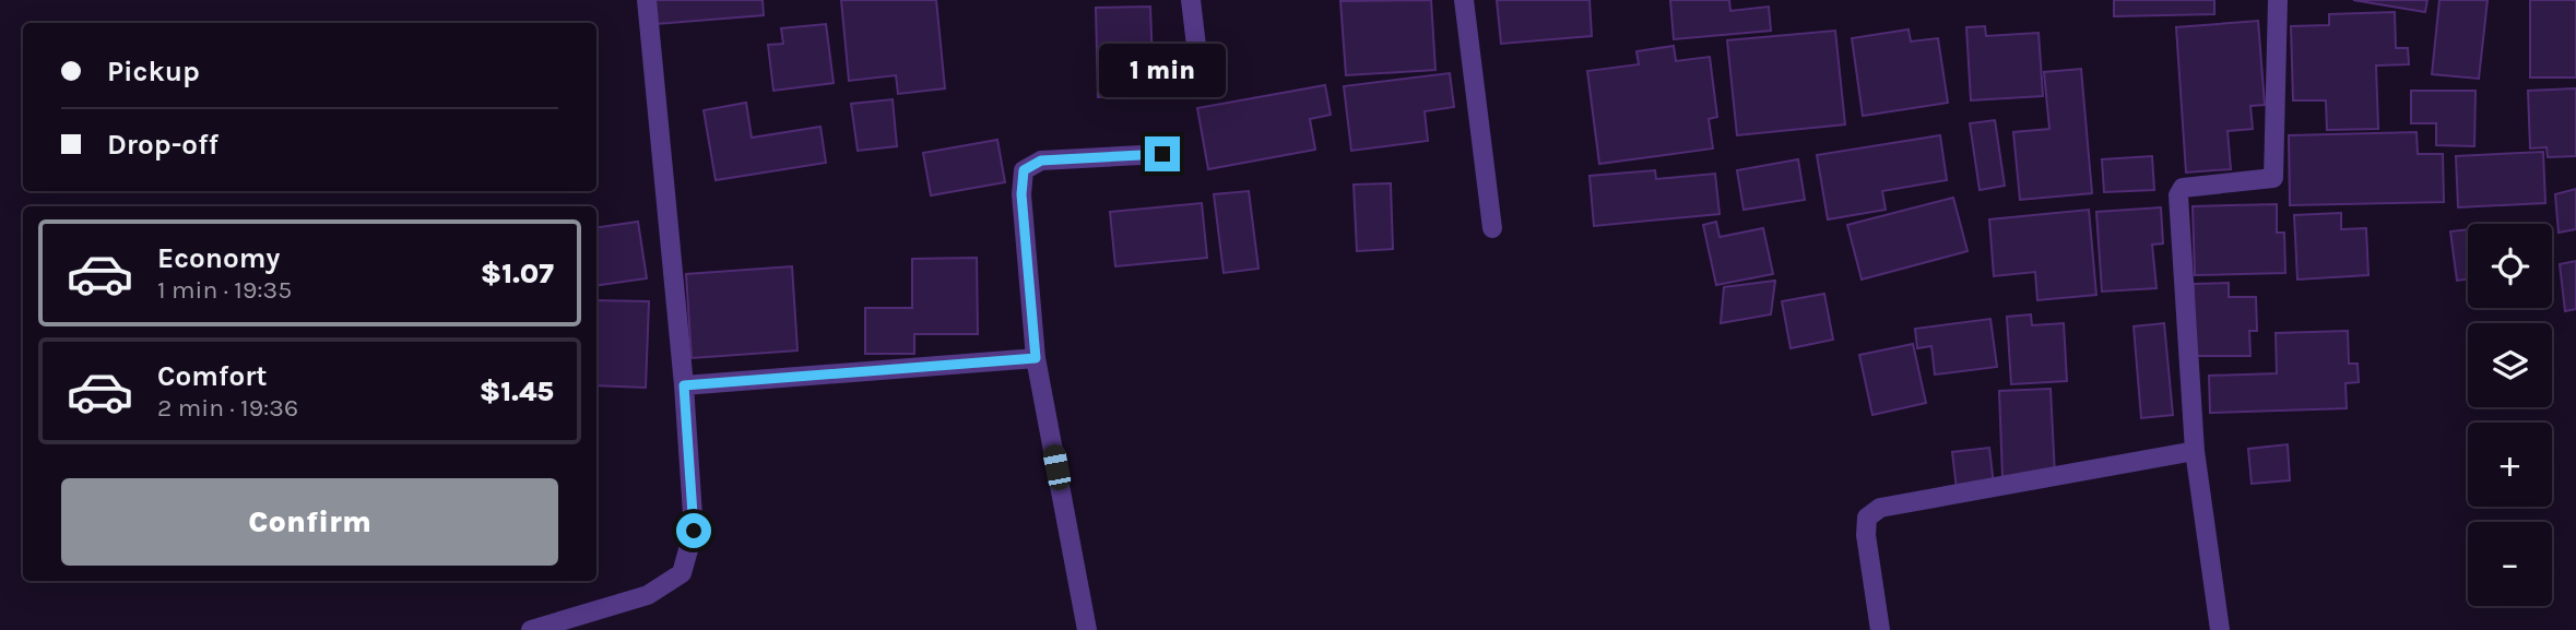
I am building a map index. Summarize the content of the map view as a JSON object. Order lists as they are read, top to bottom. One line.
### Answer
{"page":{"banner":["Pickup","Drop-off"],"bubble":"1 min","list":[{"name":"Economy","note":"1 min · 19:35","value":"$1.07"},{"name":"Comfort","note":"2 min · 19:36","value":"$1.45"}],"map_buttons":["+","−"],"buttons":"Confirm"}}
